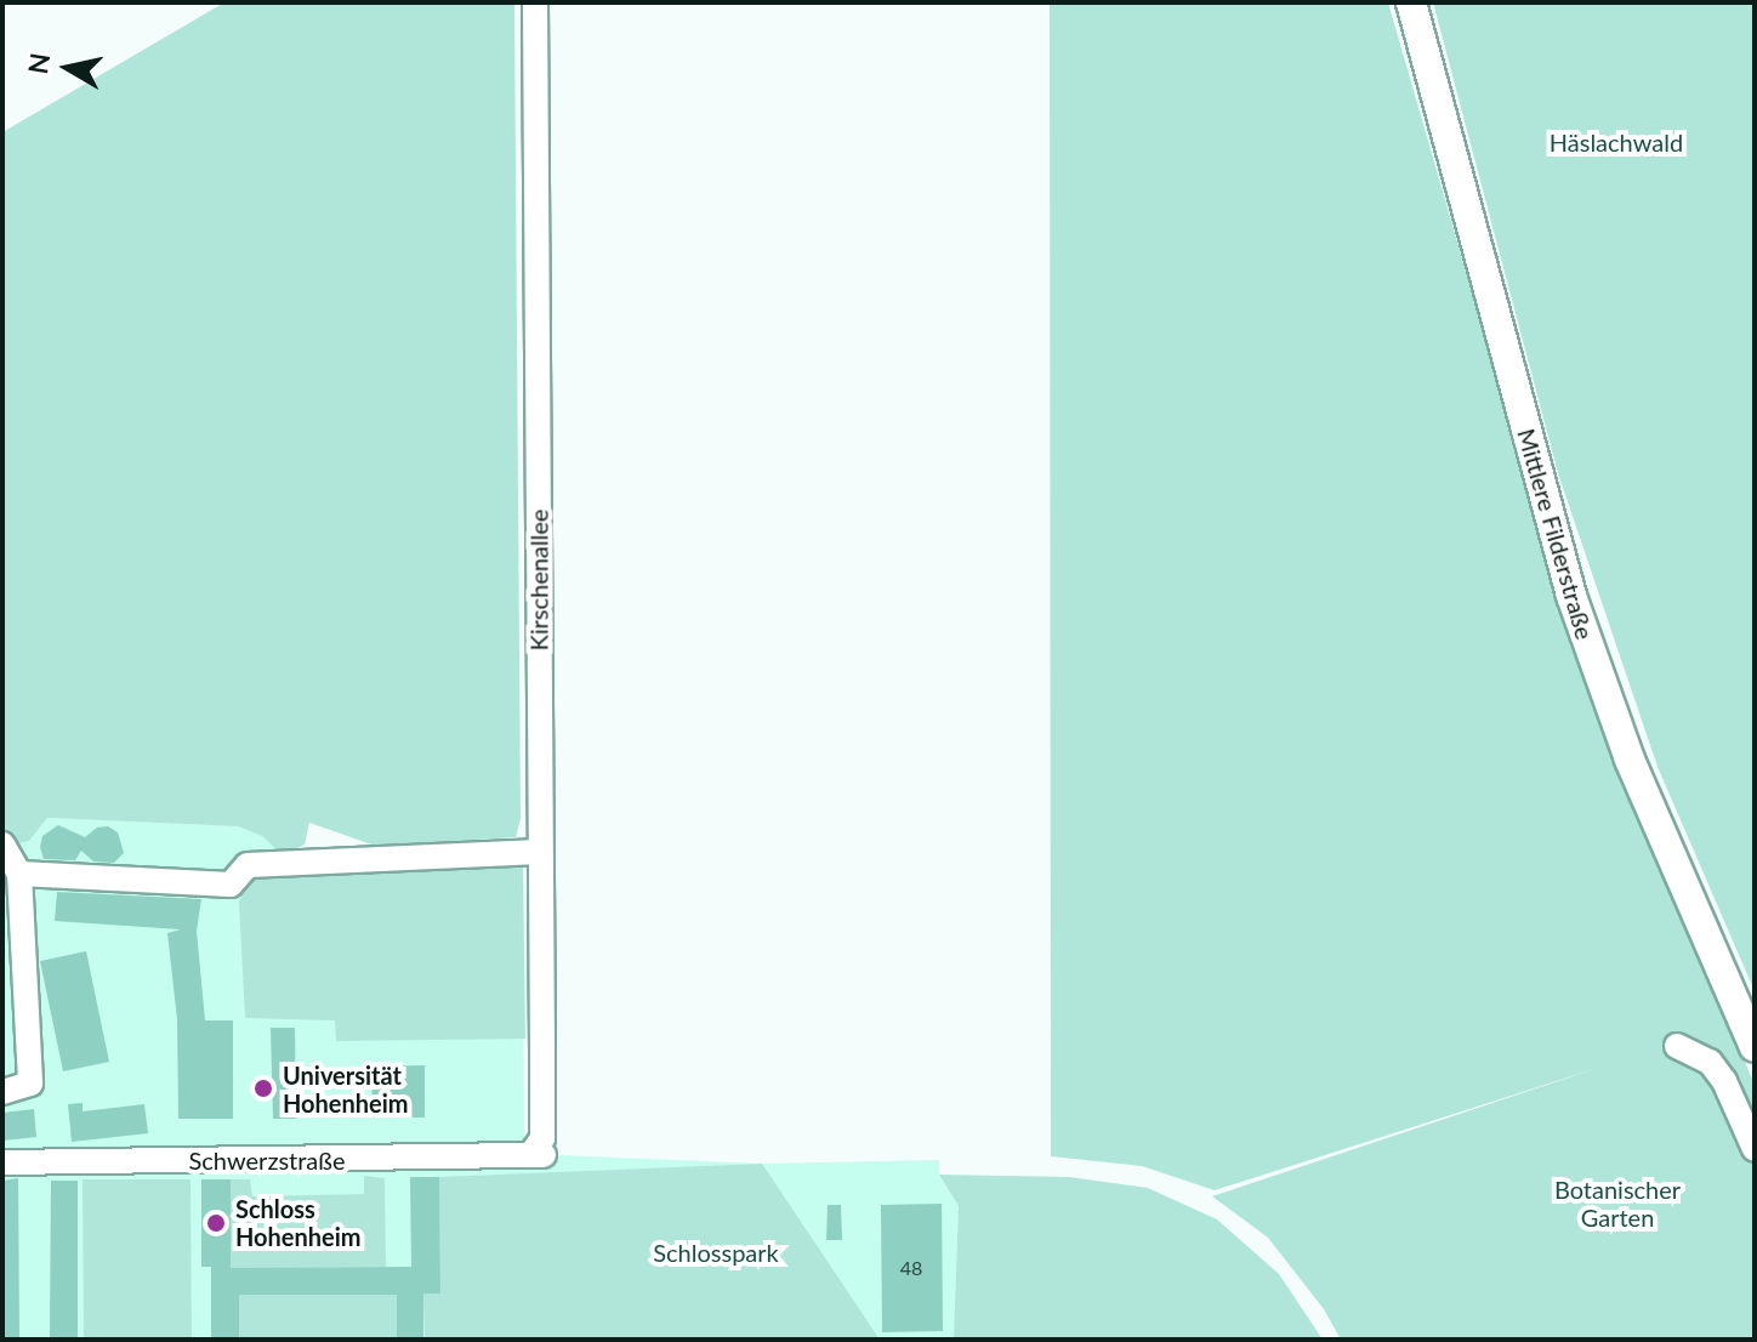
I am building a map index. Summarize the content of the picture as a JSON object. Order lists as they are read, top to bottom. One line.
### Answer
{"streets":{"main road":["Mittlere Filderstraße"],"street":["Kirschenallee","Schwerzstraße"]},"crossings":[["Kirschenallee","Schwerzstraße"]],"parks":["Häslachwald","Botanischer Garten","Schlosspark"],"places":["Universität Hohenheim","Schloss Hohenheim"],"house_numbers":["48"],"north":"left"}
